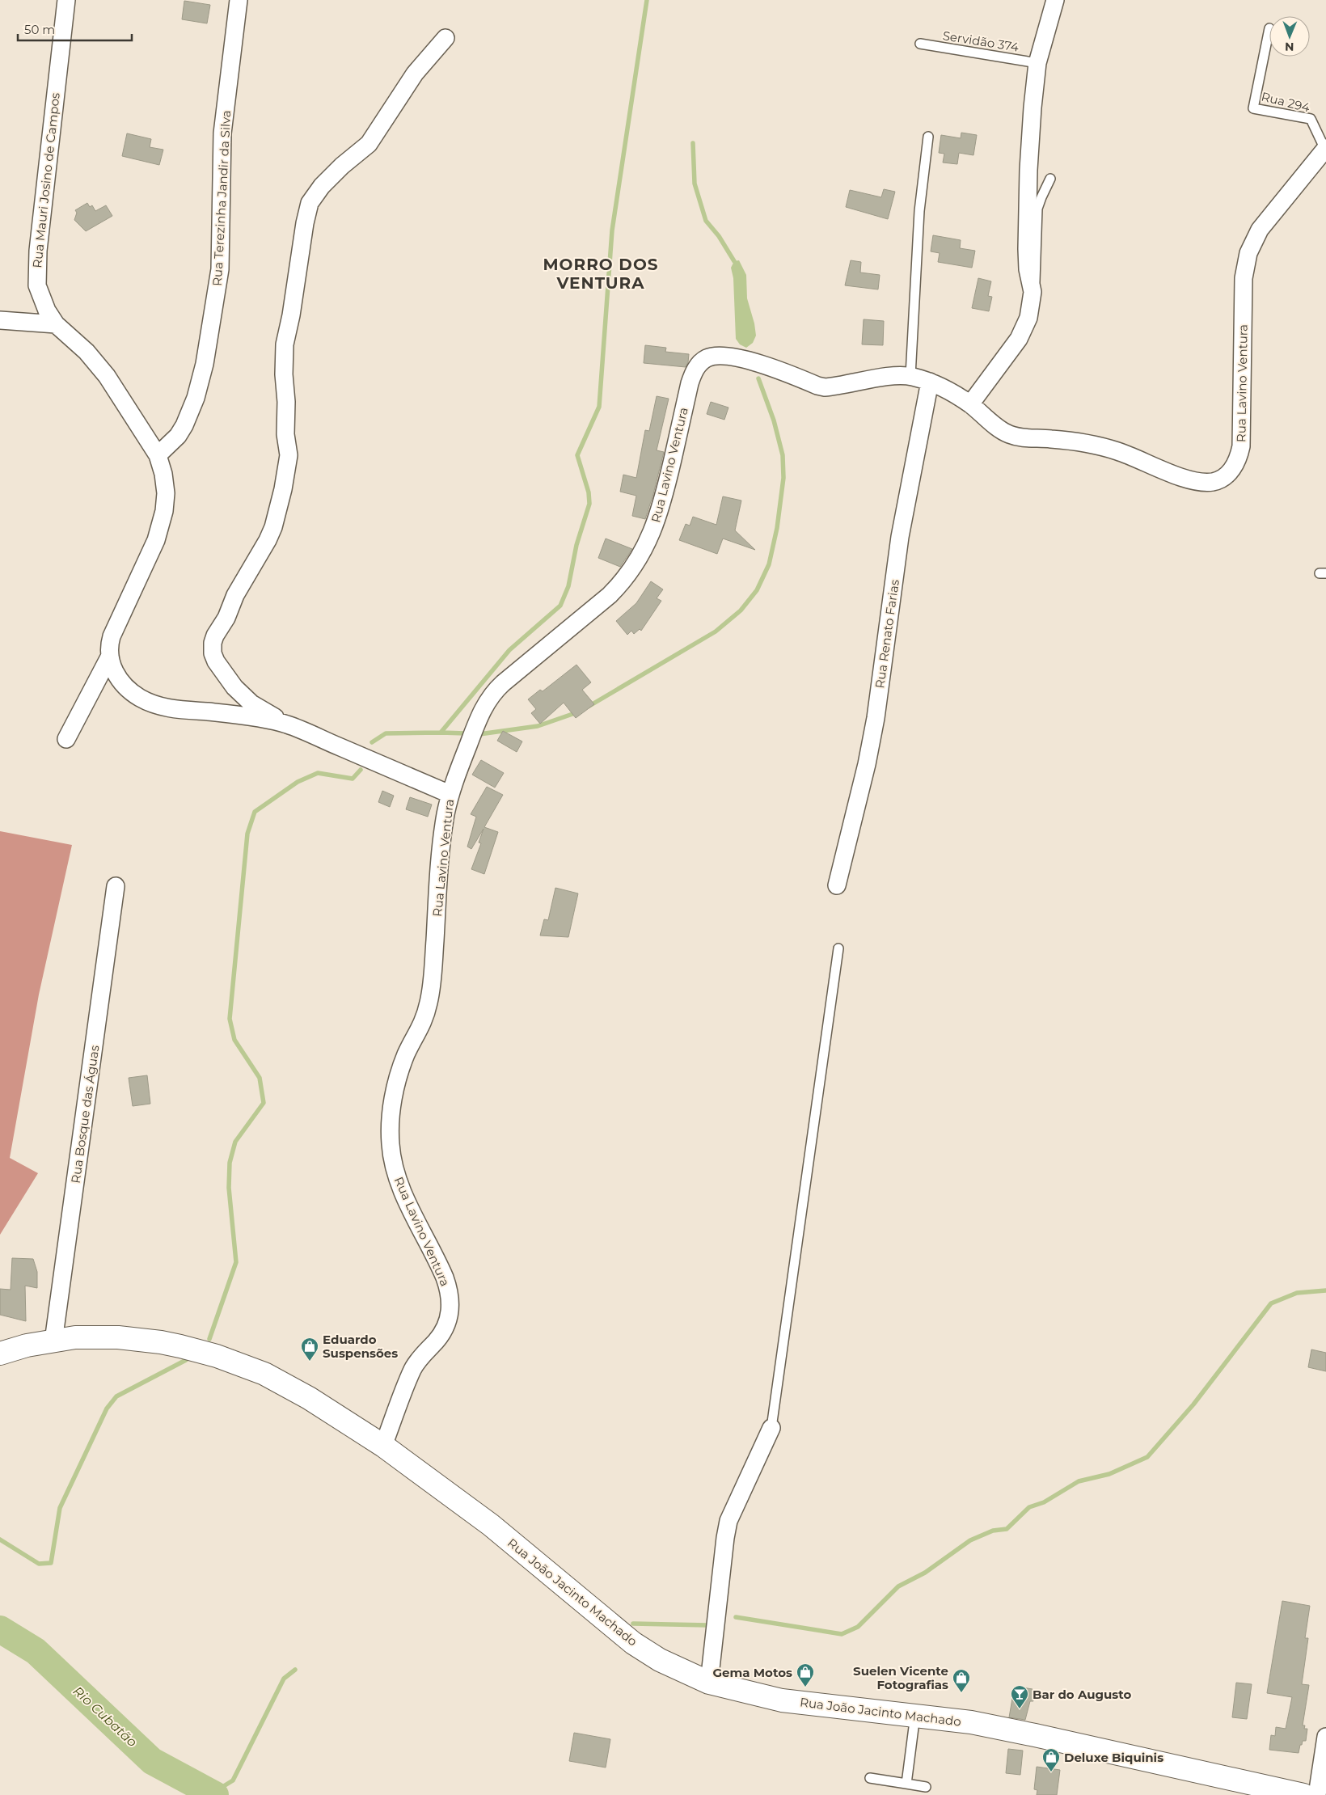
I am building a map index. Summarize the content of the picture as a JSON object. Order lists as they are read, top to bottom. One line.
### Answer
{"streets":{"main road":["Rua João Jacinto Machado"],"street":["Rua Mauri Josino de Campos","Rua Terezinha Jandir da Silva","Rua Lavino Ventura","Rua Renato Farias","Rua Bosque das Águas"],"lane":["Servidão 374","Rua 294"]},"crossings":[["Rua 294","Rua Lavino Ventura"],["Rua Mauri Josino de Campos","Rua Terezinha Jandir da Silva"],["Rua Mauri Josino de Campos","Rua Lavino Ventura"],["Rua Lavino Ventura","Rua Renato Farias"],["Rua Lavino Ventura","Rua João Jacinto Machado"],["Rua Bosque das Águas","Rua João Jacinto Machado"]],"districts":["MORRO DOS VENTURA"],"water":["Rio Cubatão"],"places":{"shop":["Eduardo Suspensões","Gema Motos","Suelen Vicente Fotografias","Deluxe Biquinis"],"bar":["Bar do Augusto"]},"scale_bar":"50 m","north":"bottom"}
